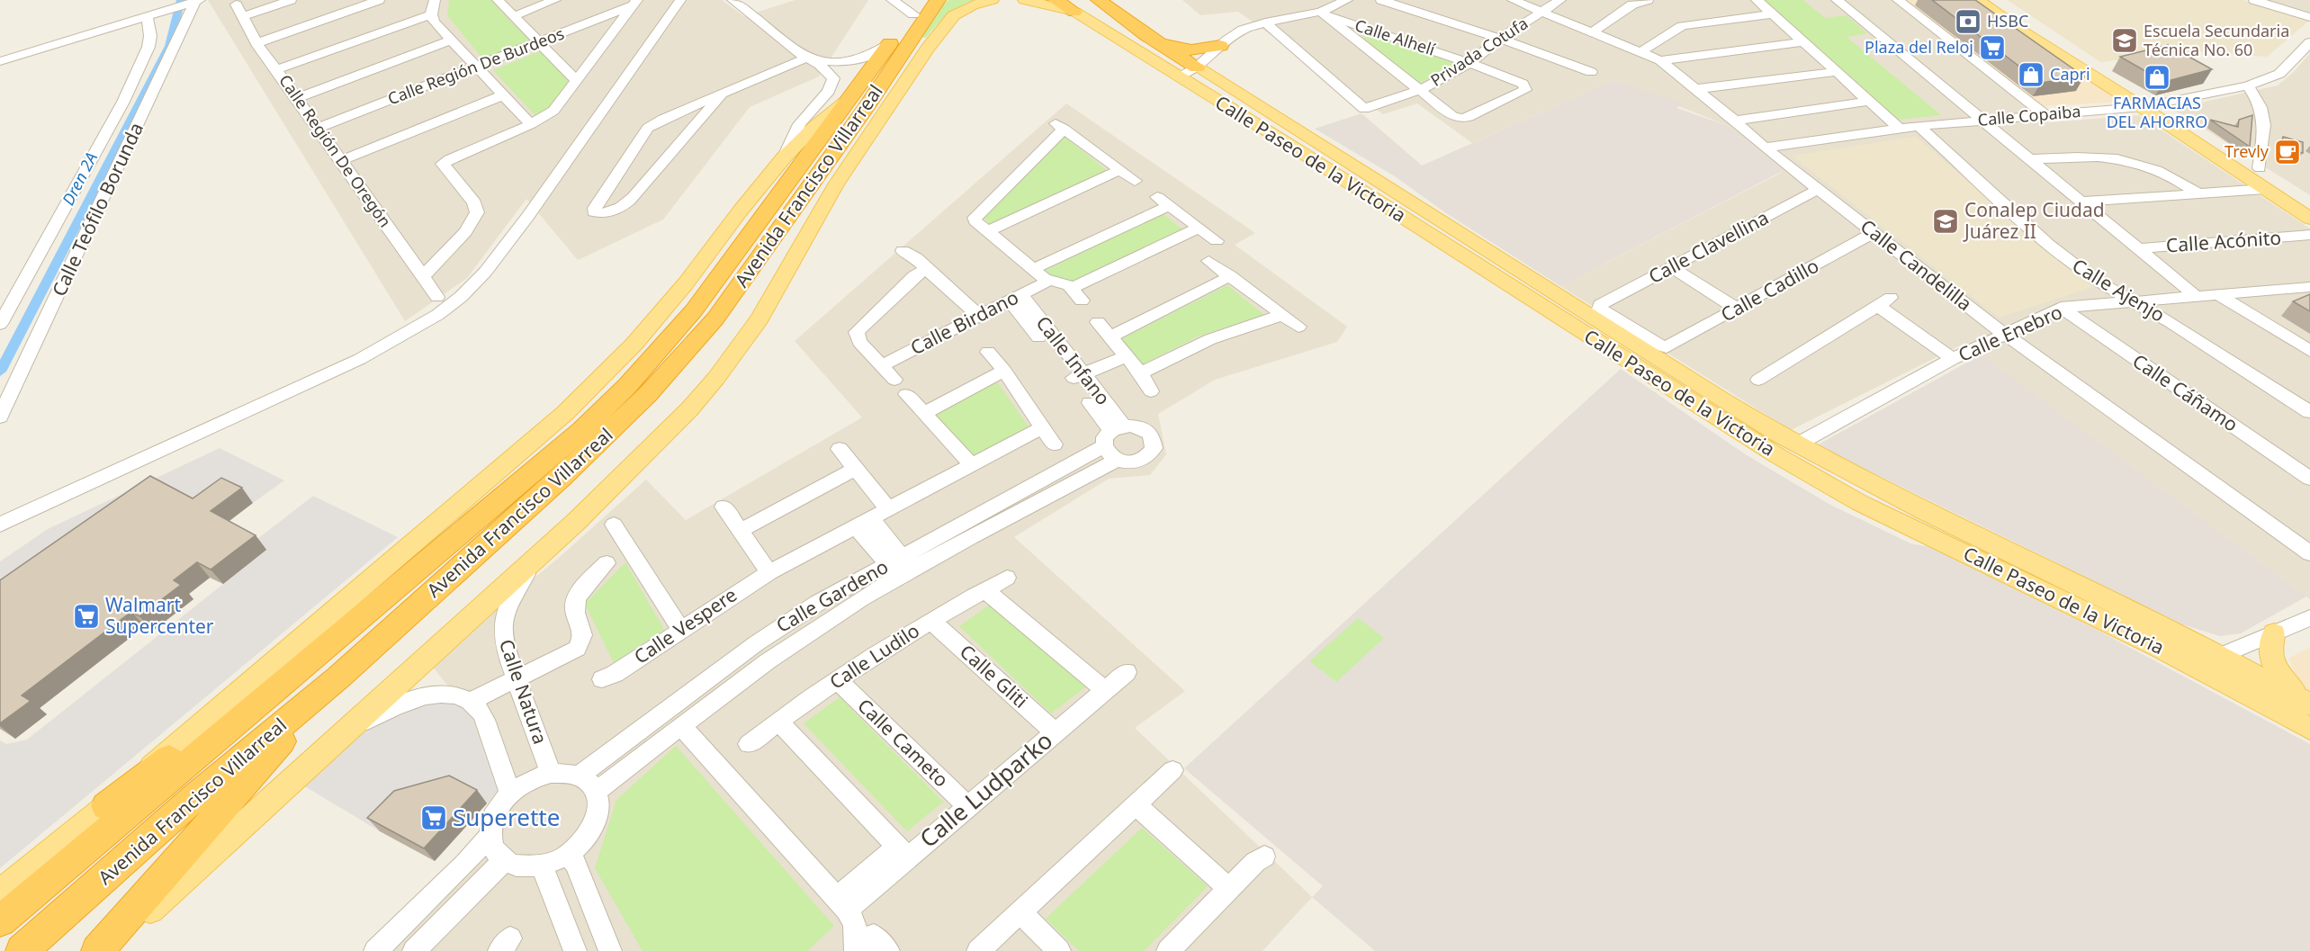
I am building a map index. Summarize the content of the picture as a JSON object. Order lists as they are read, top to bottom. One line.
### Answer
{"streets":{"highway":["Avenida Francisco Villarreal"],"main road":["Calle Paseo de la Victoria"],"street":["Calle Alhelí","Privada Cotufa","Calle Región De Burdeos","Calle Copaiba","Calle Región De Oregón","Calle Teófilo Borunda","Calle Acónito","Calle Clavellina","Calle Candelilla","Calle Cadillo","Calle Ajenjo","Calle Birdano","Calle Enebro","Calle Infano","Calle Cáñamo","Calle Gardeno","Calle Vespere","Calle Ludilo","Calle Gliti","Calle Natura","Calle Cameto","Calle Ludparko"]},"crossings":[["Calle Alhelí","Privada Cotufa"],["Privada Cotufa","Calle Candelilla"],["Calle Región De Burdeos","Calle Región De Oregón"],["Calle Copaiba","Calle Candelilla"],["Calle Copaiba","Calle Ajenjo"],["Calle Paseo de la Victoria","Calle Enebro"],["Calle Clavellina","Calle Candelilla"],["Calle Clavellina","Calle Cadillo"],["Calle Candelilla","Calle Cadillo"],["Calle Candelilla","Calle Enebro"],["Calle Ajenjo","Calle Enebro"],["Calle Birdano","Calle Infano"],["Calle Enebro","Calle Cáñamo"],["Calle Infano","Calle Gardeno"],["Calle Gardeno","Calle Natura"],["Calle Ludilo","Calle Gliti"],["Calle Ludilo","Calle Cameto"],["Calle Gliti","Calle Ludparko"],["Calle Cameto","Calle Ludparko"]],"water":["Dren 2A"],"places":{"bank":["HSBC"],"school or university":["Escuela Secundaria Técnica No. 60","Conalep Ciudad Juárez II"],"supermarket":["Plaza del Reloj","Walmart Supercenter","Superette"],"shop":["Capri","FARMACIAS DEL AHORRO"],"cafe":["Trevly"]}}
